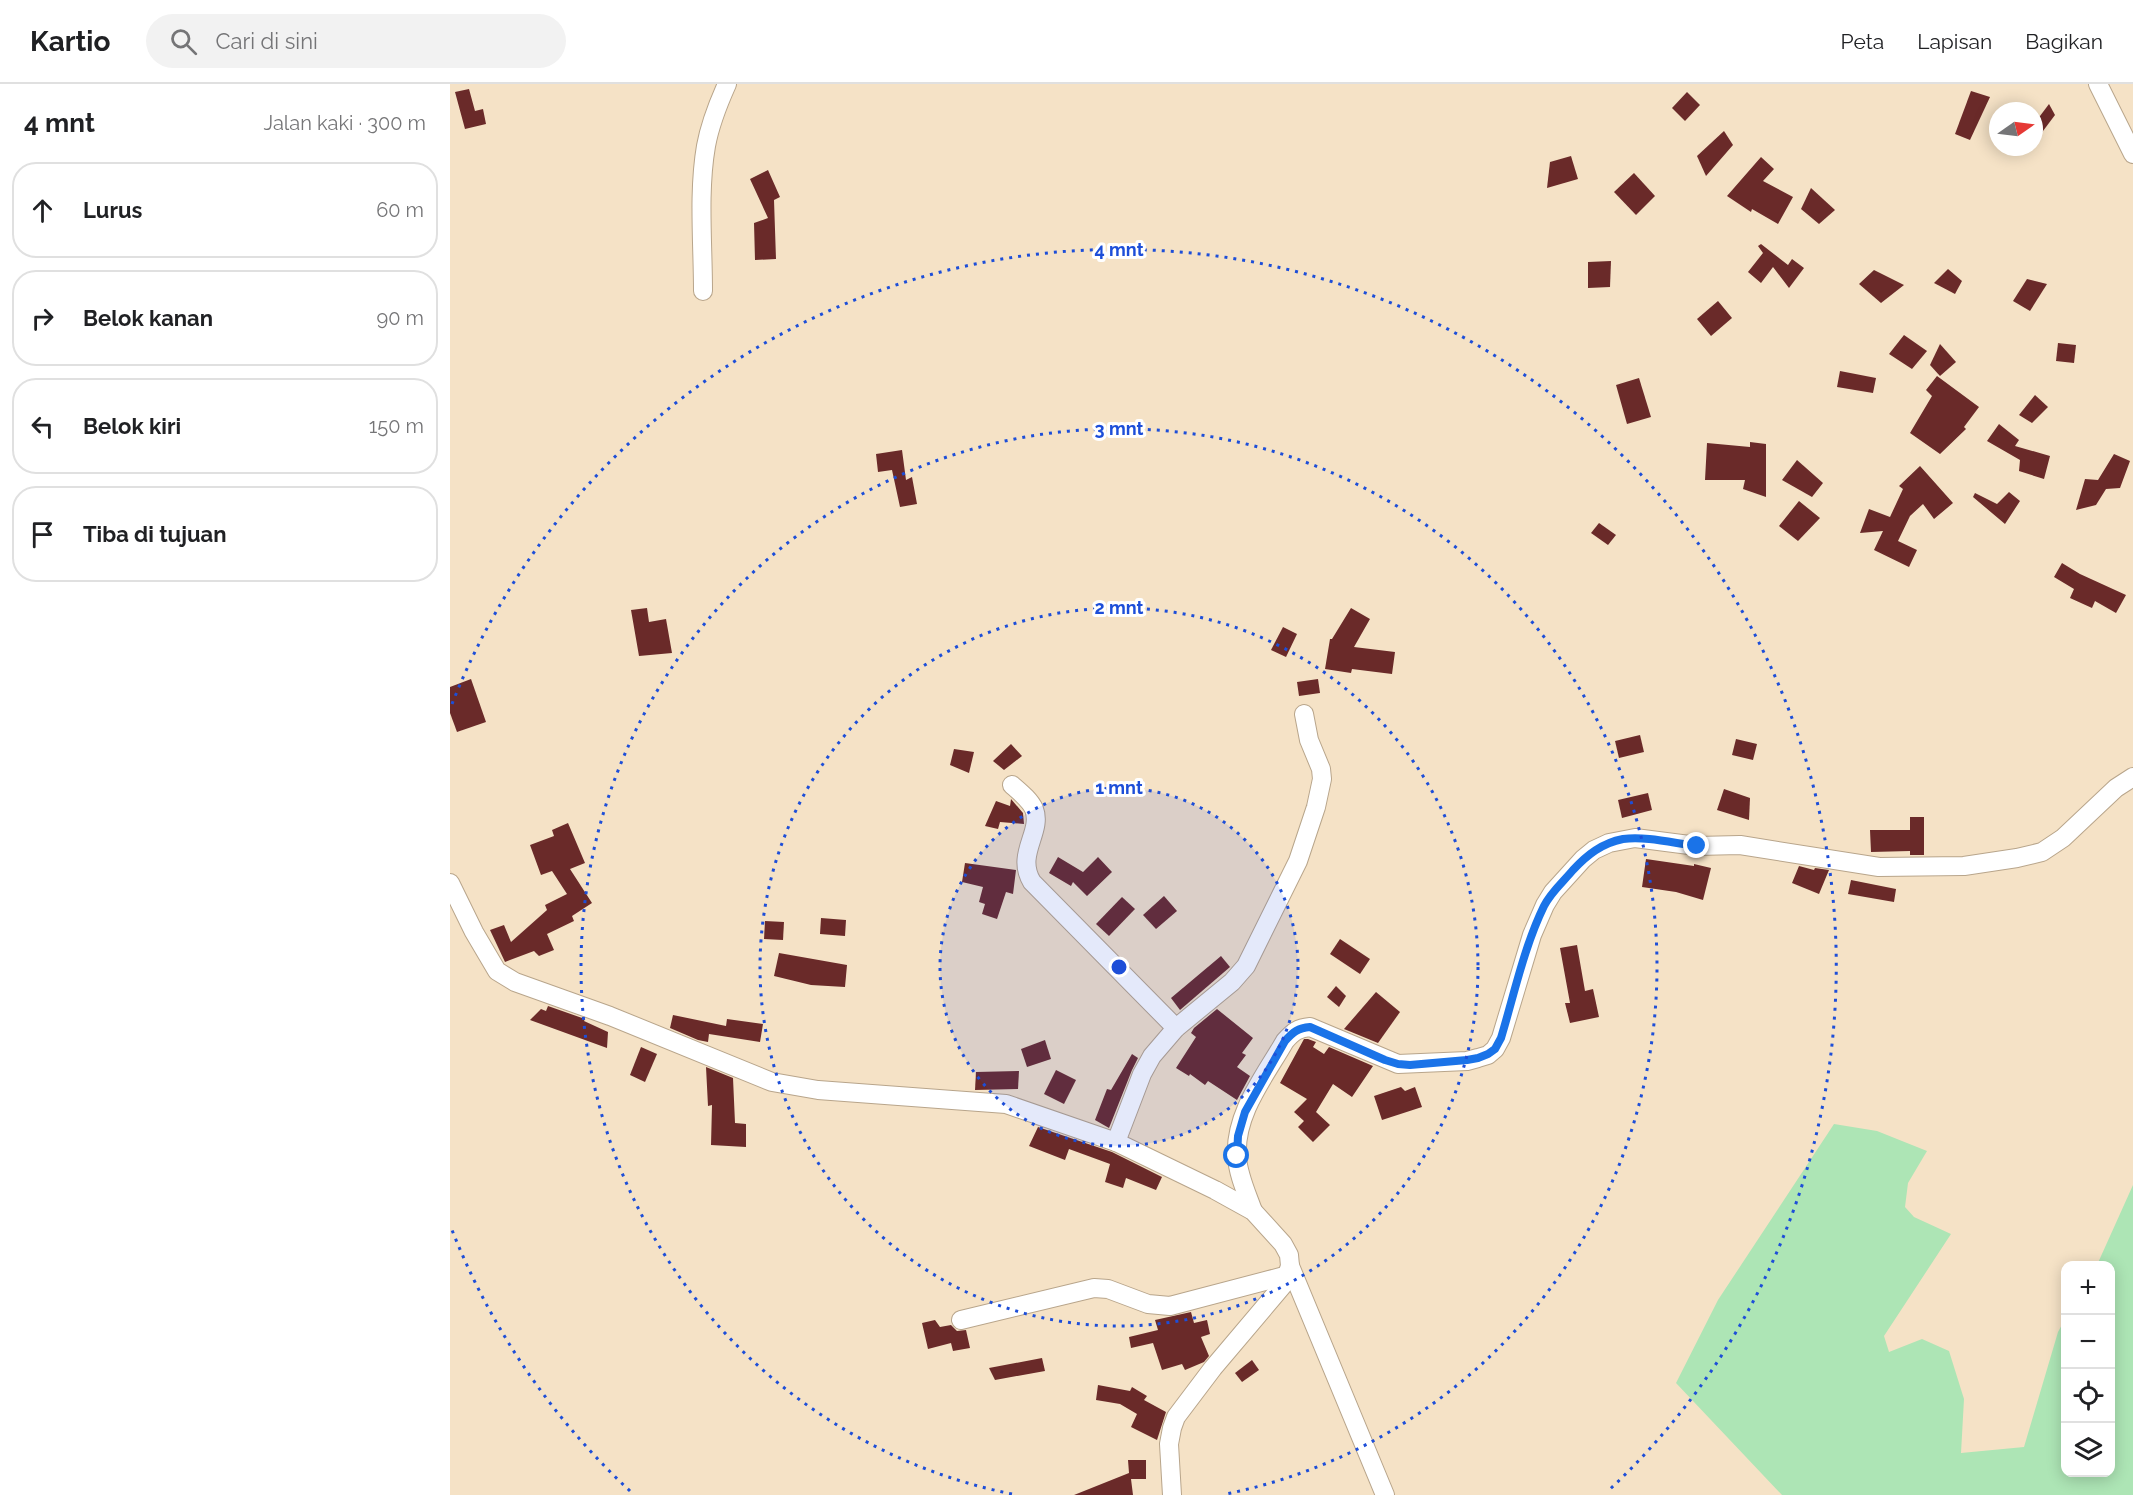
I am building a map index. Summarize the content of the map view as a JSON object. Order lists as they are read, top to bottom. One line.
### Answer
{"north":"right","page":{"header":"Kartio","search":"Cari di sini","nav":["Peta","Lapisan","Bagikan"],"heading":["4 mnt","Jalan kaki · 300 m"],"list":[["Lurus","60 m"],["Belok kanan","90 m"],["Belok kiri","150 m"],"Tiba di tujuan"],"map_buttons":["+","−"]},"rings":["4 mnt","3 mnt","2 mnt","1 mnt"]}
